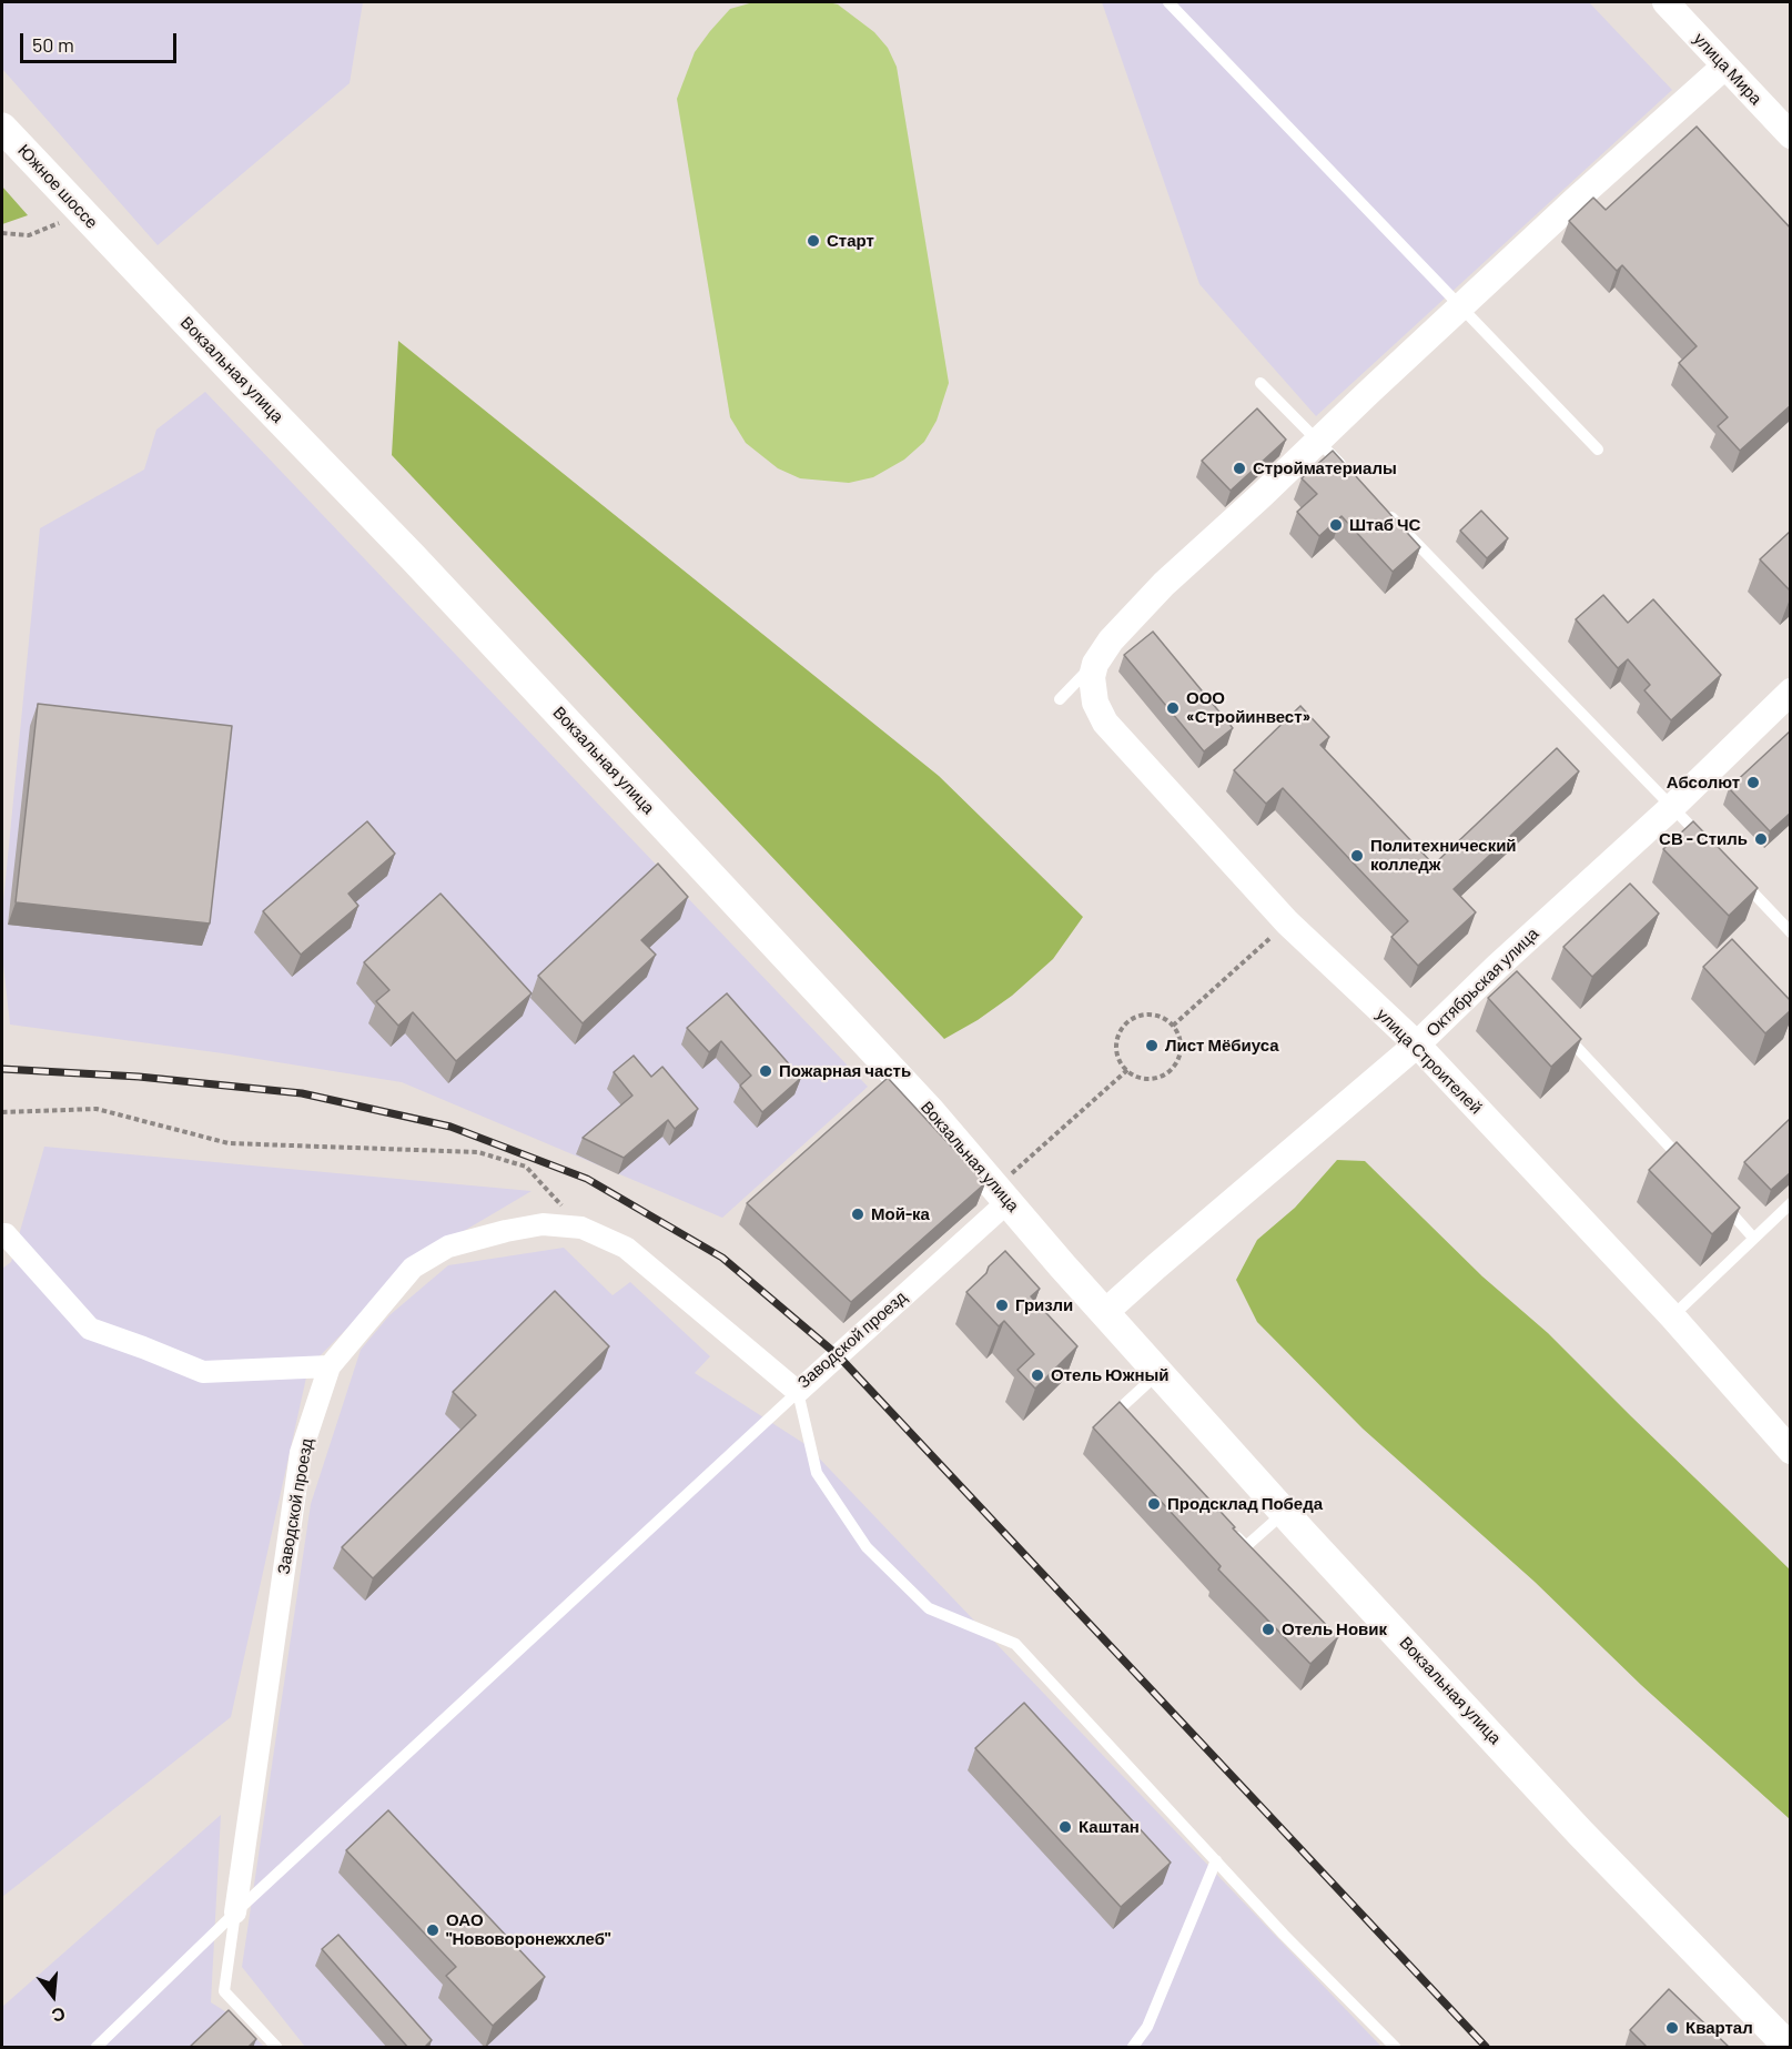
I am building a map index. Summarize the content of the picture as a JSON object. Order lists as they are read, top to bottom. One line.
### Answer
{"streets":{"main road":["Южное шоссе","Вокзальная улица"],"street":["улица Мира","Октябрьская улица","улица Строителей","Заводской проезд"]},"crossings":[["Южное шоссе","Вокзальная улица"],["Вокзальная улица","Октябрьская улица"],["Вокзальная улица","Заводской проезд"],["Октябрьская улица","улица Строителей"]],"places":["Старт","Стройматериалы","Штаб ЧС","ООО «Стройинвест»","Абсолют","СВ - Стиль","Политехнический колледж","Лист Мёбиуса","Пожарная часть","Мой-ка","Гризли","Отель Южный","Продсклад Победа","Отель Новик","Каштан","ОАО \"Нововоронежхлеб\"","Квартал"],"scale_bar":"50 m","north":"bottom"}
